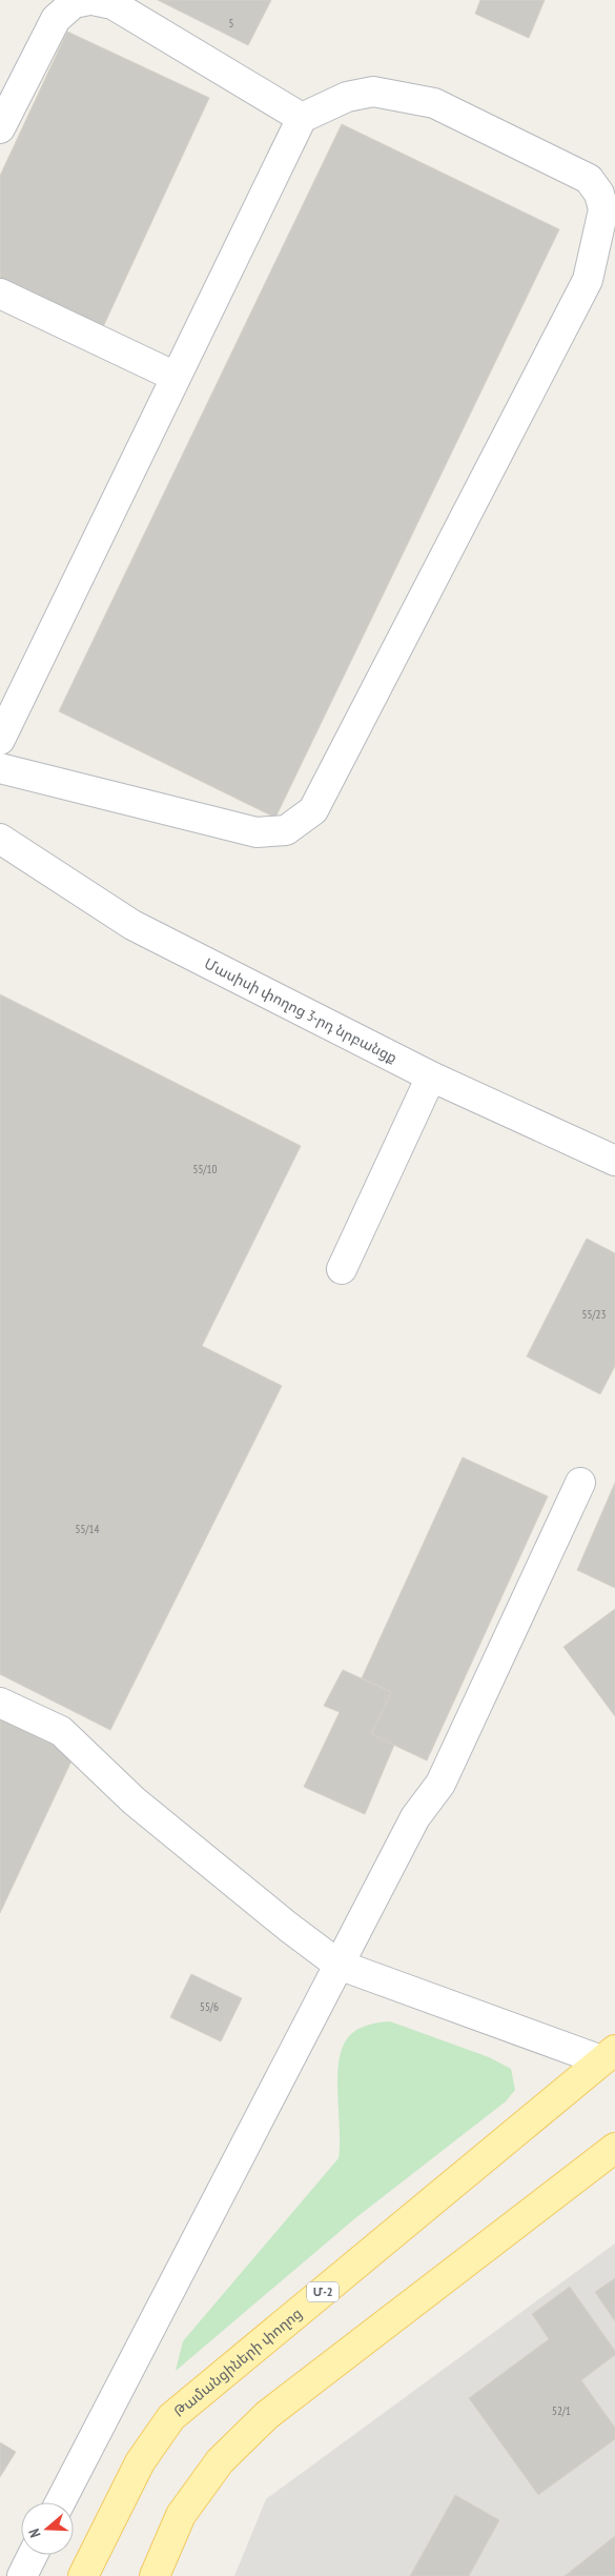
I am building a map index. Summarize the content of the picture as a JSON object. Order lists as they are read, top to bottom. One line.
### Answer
{"streets":{"main road":["Մ-2","Թամանցիների փողոց"],"street":["Մասիսի փողոց 3-րդ նրբանցք"]},"house_numbers":["5","55/10","55/23","55/14","55/6","52/1"],"north":"left"}
